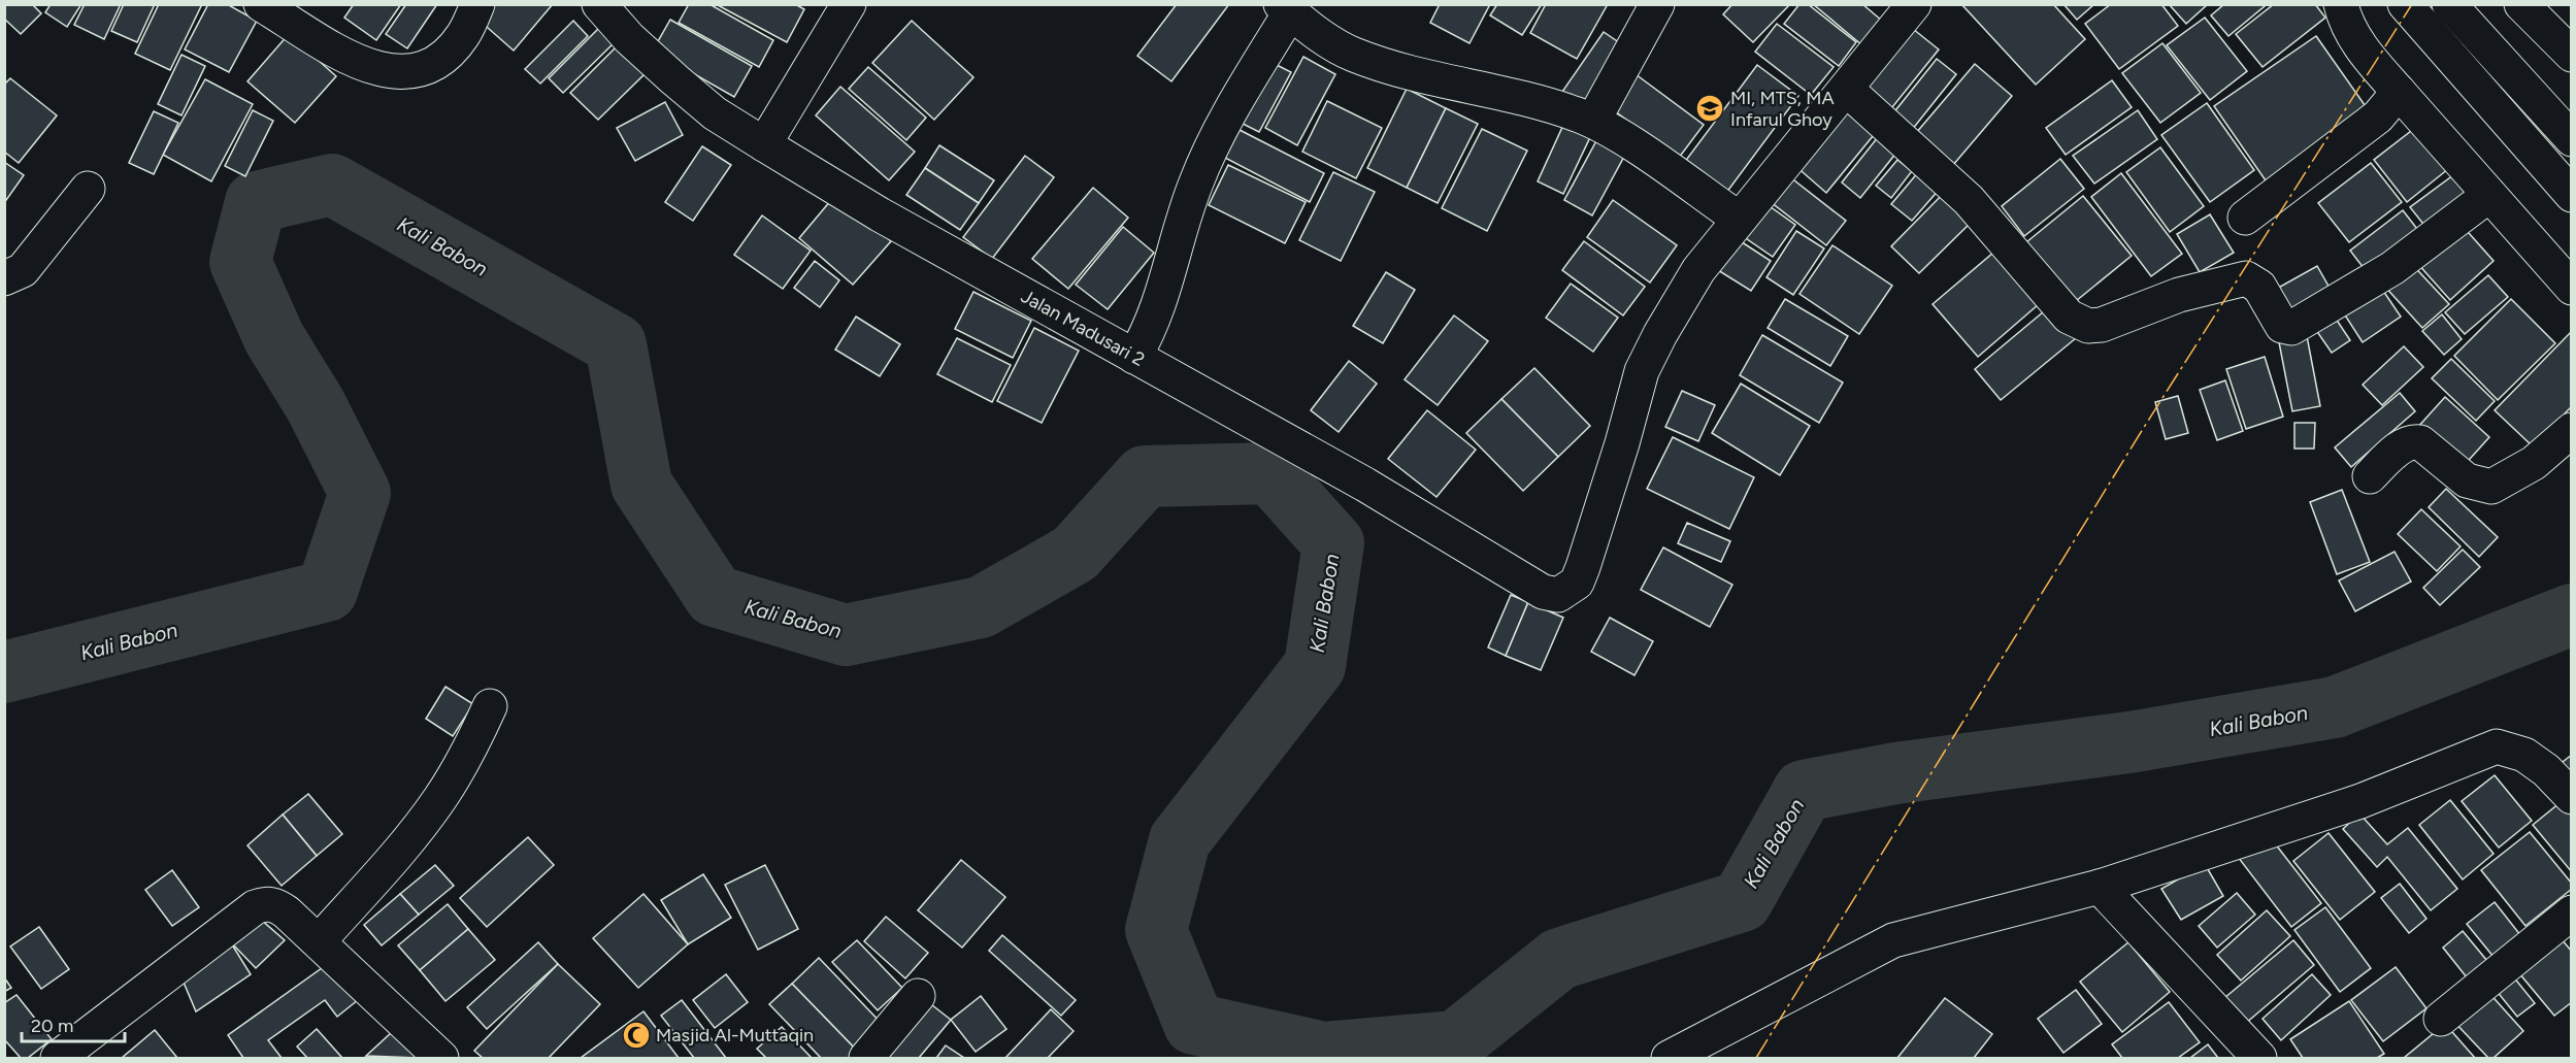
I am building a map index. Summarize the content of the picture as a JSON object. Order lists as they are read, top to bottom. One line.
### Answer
{"streets":{"street":["Jalan Madusari 2"]},"water":["Kali Babon"],"places":{"school or university":["MI, MTS, MA Infarul Ghoy"],"mosque":["Masjid Al-Muttaqin"]},"scale_bar":"20 m"}
